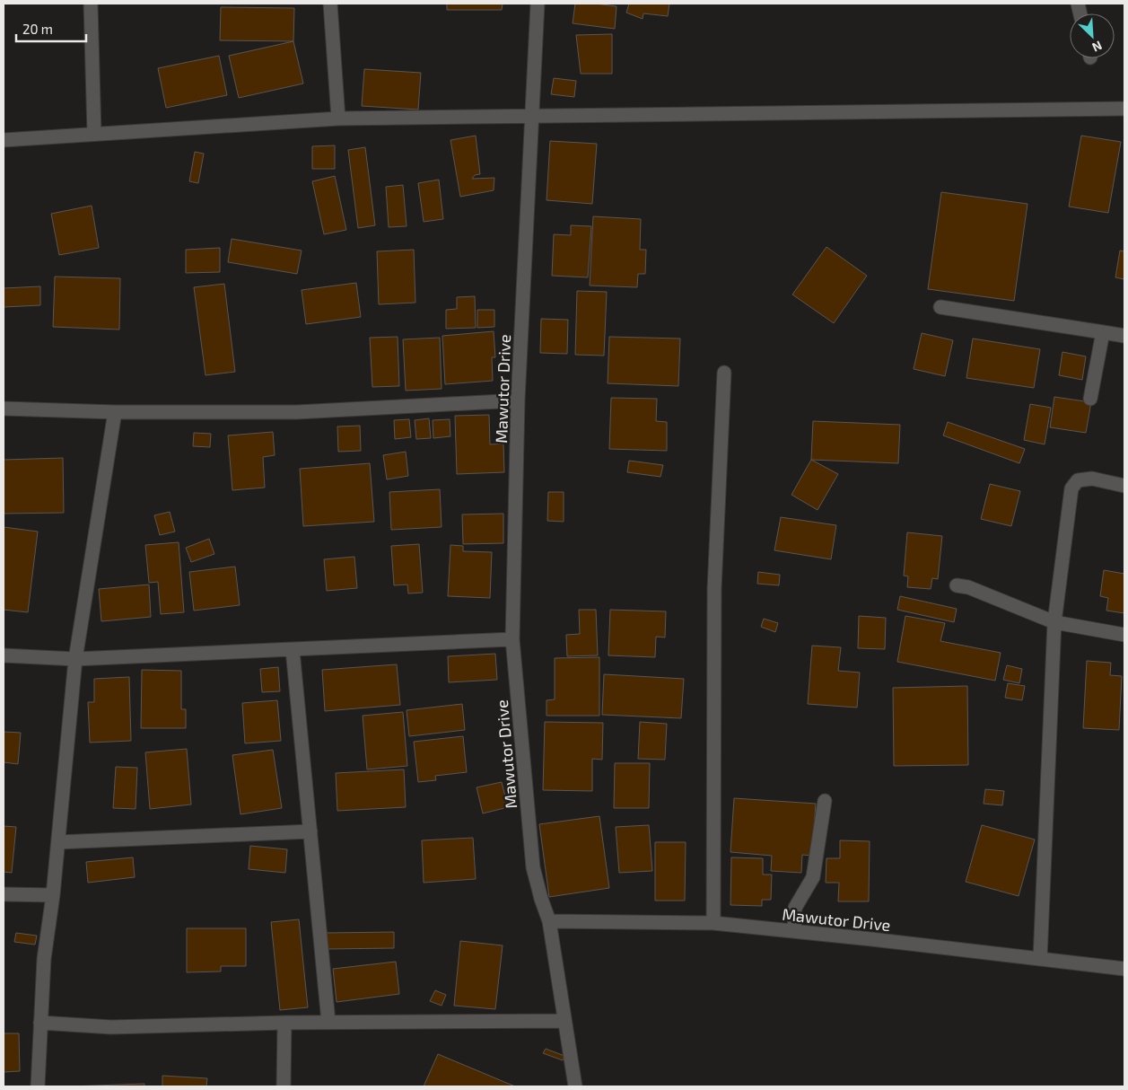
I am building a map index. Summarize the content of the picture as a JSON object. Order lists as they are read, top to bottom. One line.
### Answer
{"streets":{"street":["Mawutor Drive"]},"scale_bar":"20 m","north":"bottom right"}
